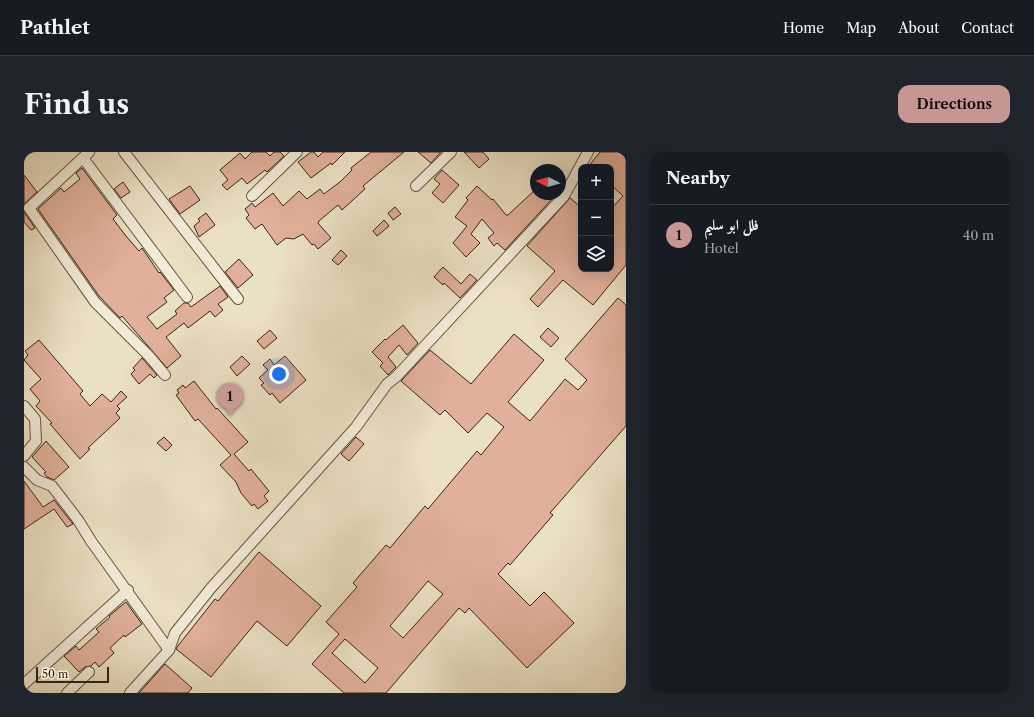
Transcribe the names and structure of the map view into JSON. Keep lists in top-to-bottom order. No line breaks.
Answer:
{"scale_bar":"50 m","north":"left","page":{"header":"Pathlet","nav":["Home","Map","About","Contact"],"buttons":"Directions","title":"Find us","heading":"Nearby","map_buttons":["+","−"],"list":[{"mark":"1","name":"فلل ابو سليم","note":"Hotel","value":"40 m"}],"pins":"1","scale":"50 m"}}
